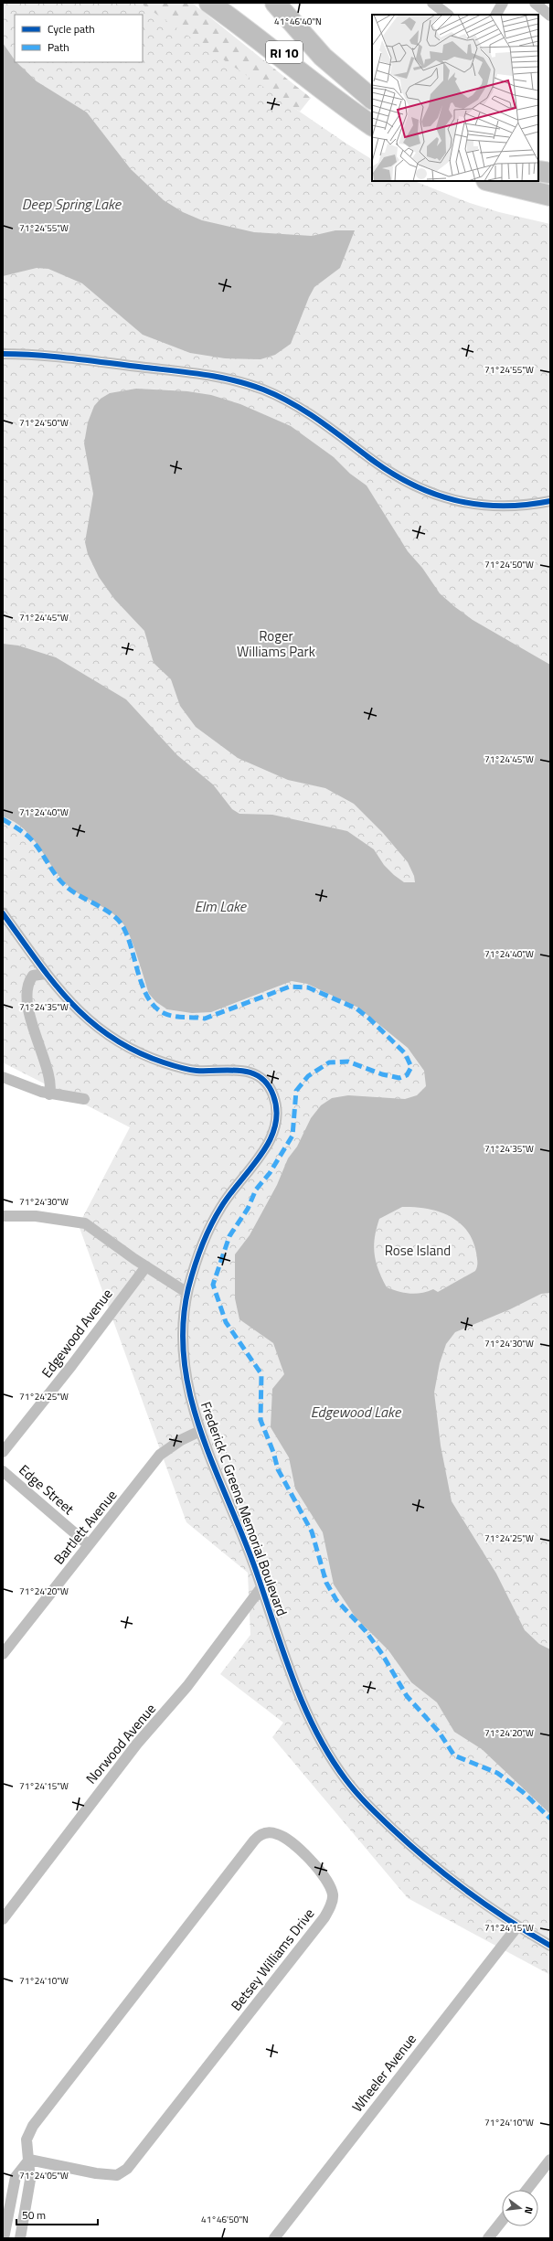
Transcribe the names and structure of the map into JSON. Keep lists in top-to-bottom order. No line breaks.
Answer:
{"streets":{"highway":["RI 10"],"street":["Edgewood Avenue","Edge Street","Frederick C Greene Memorial Boulevard","Bartlett Avenue","Norwood Avenue","Betsey Williams Drive","Wheeler Avenue"]},"crossings":[["Edge Street","Bartlett Avenue"],["Frederick C Greene Memorial Boulevard","Bartlett Avenue"],["Frederick C Greene Memorial Boulevard","Norwood Avenue"],["Frederick C Greene Memorial Boulevard","Wheeler Avenue"]],"water":["Deep Spring Lake","Elm Lake","Edgewood Lake"],"parks":["Roger Williams Park","Rose Island"],"legend":["Cycle path","Path"],"scale_bar":"50 m","north":"right","coordinates":["41°46'40\"N","71°24'55\"W","71°24'50\"W","71°24'45\"W","71°24'40\"W","71°24'35\"W","71°24'30\"W","71°24'25\"W","71°24'20\"W","71°24'15\"W","71°24'10\"W","71°24'05\"W","41°46'50\"N"]}
